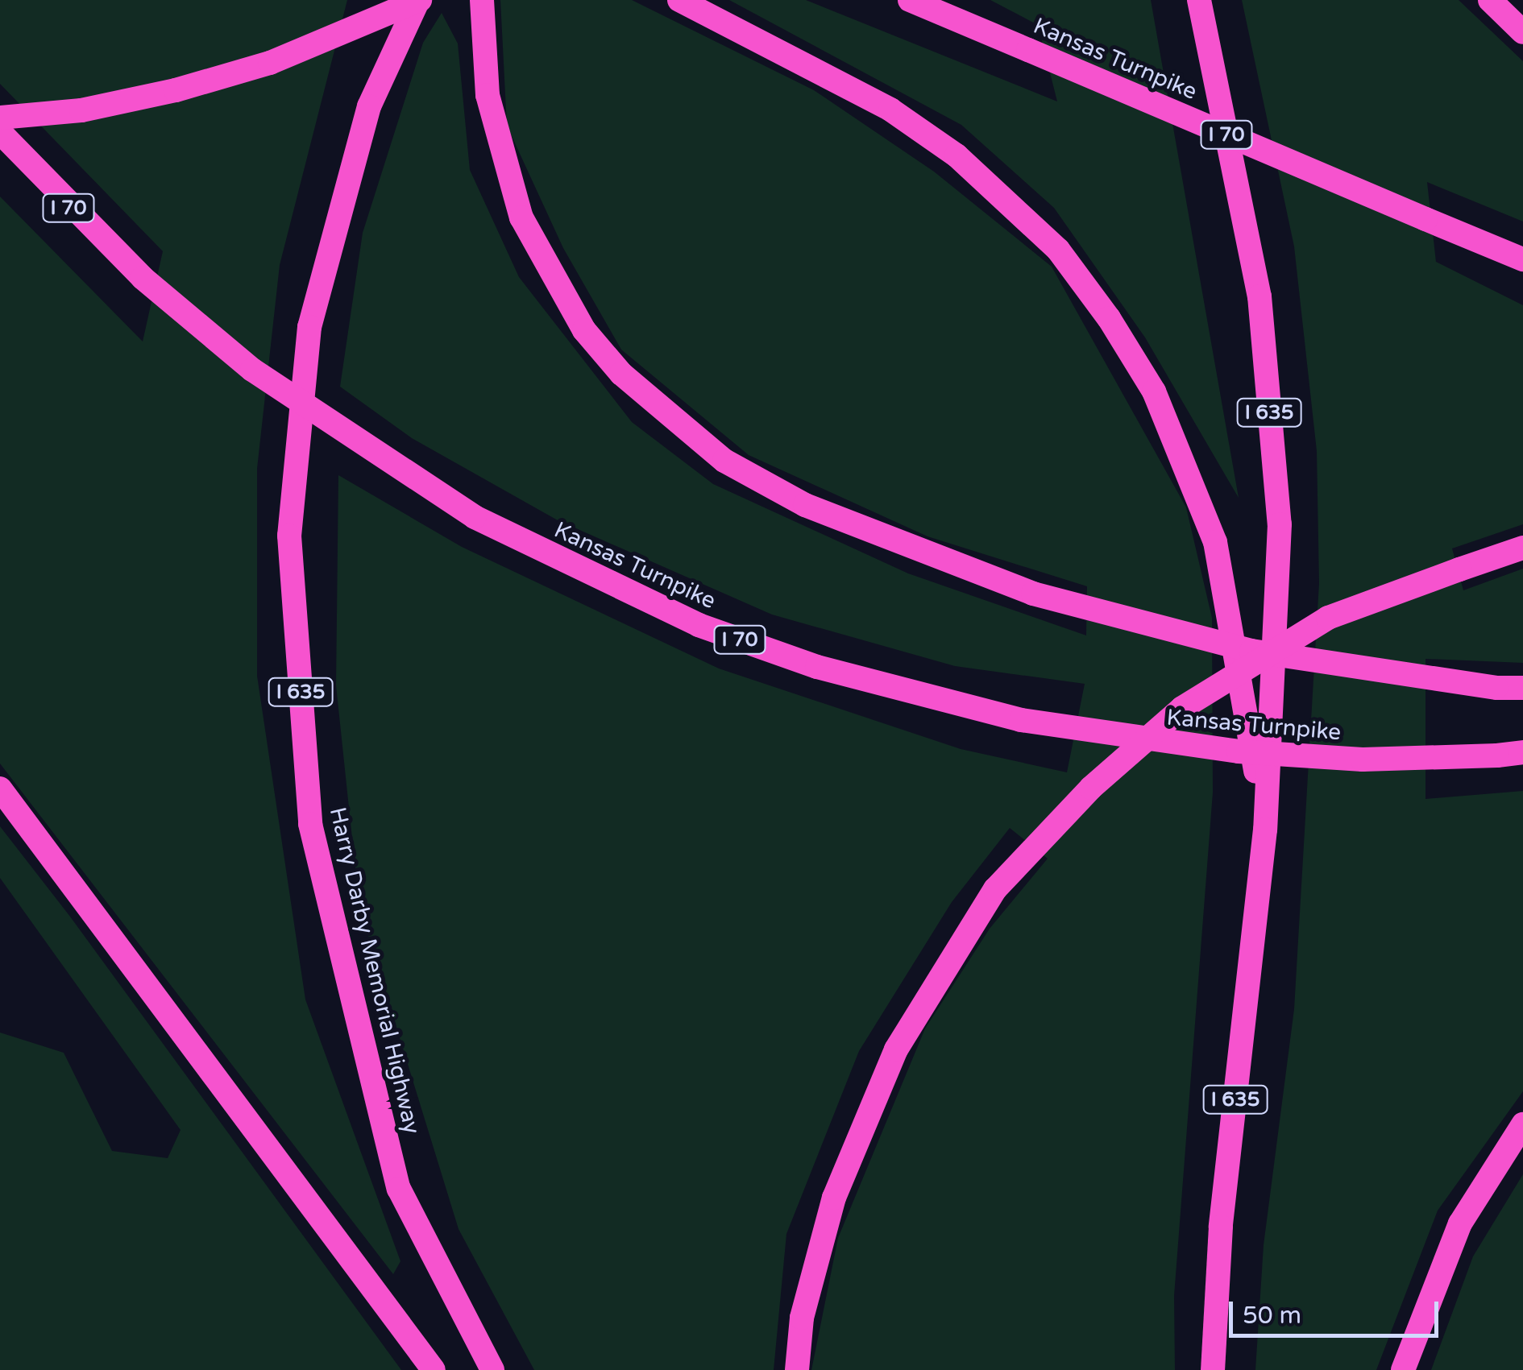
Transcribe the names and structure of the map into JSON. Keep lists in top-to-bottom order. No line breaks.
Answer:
{"streets":{"highway":["Kansas Turnpike","I 70","I 635","Harry Darby Memorial Highway"]},"scale_bar":"50 m"}
